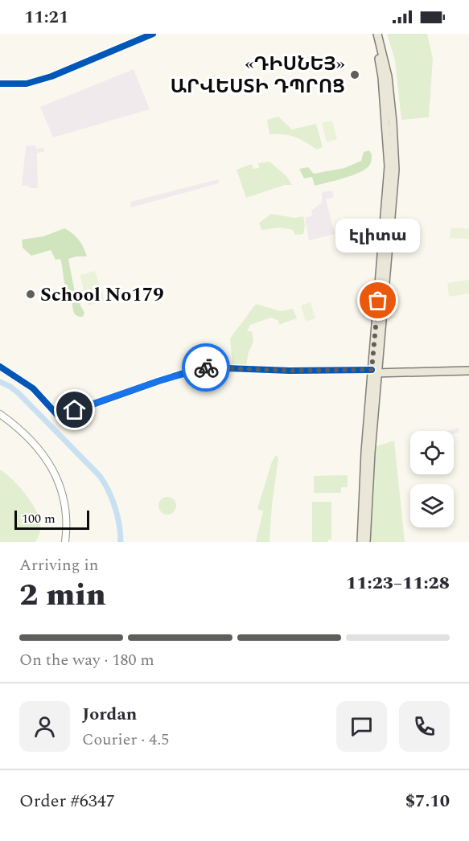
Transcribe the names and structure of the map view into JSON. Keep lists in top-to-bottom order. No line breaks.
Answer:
{"places":["«ԴԻՍՆԵՅ» ԱՐՎԵՍՏԻ ԴՊՐՈՑ","School No179","Էլիտա"],"scale_bar":"100 m","page":{"status":"11:21","bubble":"Էլիտա","scale":"100 m","heading":["2 min","Arriving in","11:23–11:28"],"panel":["Jordan","Courier · 4.5","Order #6347","$7.10"],"bar":"On the way · 180 m"}}
